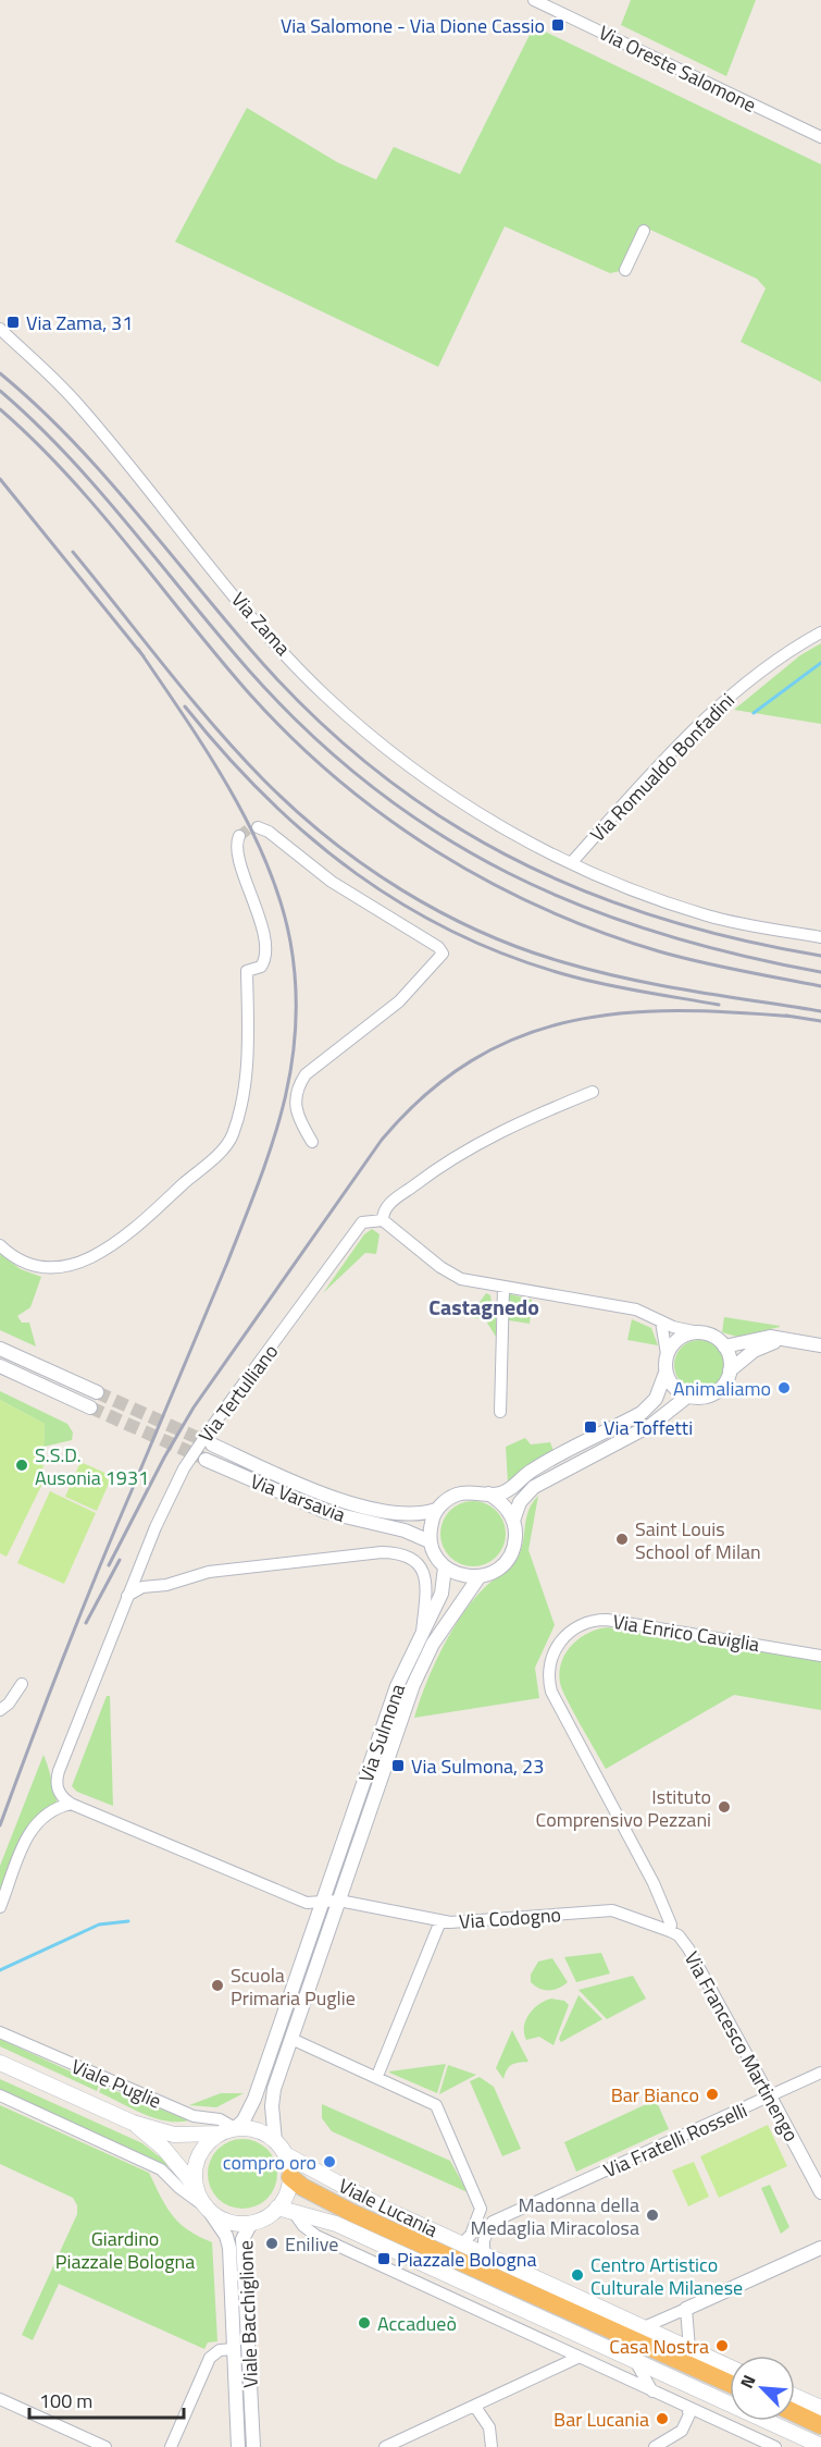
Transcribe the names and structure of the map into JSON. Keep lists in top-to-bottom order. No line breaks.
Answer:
{"streets":{"main road":["Viale Puglie","Viale Lucania"],"street":["Via Oreste Salomone","Via Zama","Via Romualdo Bonfadini","Via Tertulliano","Via Varsavia","Via Enrico Caviglia","Via Sulmona","Via Codogno","Via Francesco Martinengo","Via Fratelli Rosselli","Viale Bacchiglione"]},"crossings":[["Via Zama","Via Romualdo Bonfadini"],["Via Varsavia","Via Sulmona"],["Via Enrico Caviglia","Via Francesco Martinengo"],["Via Sulmona","Via Codogno"],["Via Sulmona","Viale Puglie"],["Via Sulmona","Viale Lucania"],["Via Sulmona","Viale Bacchiglione"],["Via Codogno","Via Francesco Martinengo"],["Via Francesco Martinengo","Via Fratelli Rosselli"],["Viale Puglie","Viale Lucania"],["Viale Puglie","Viale Bacchiglione"],["Viale Lucania","Viale Bacchiglione"]],"districts":["Castagnedo"],"parks":["Giardino Piazzale Bologna"],"places":{"transit":["Via Salomone - Via Dione Cassio","Via Zama, 31","Via Toffetti","Via Sulmona, 23","Piazzale Bologna"],"other":["Animaliamo","S.S.D. Ausonia 1931","Saint Louis School of Milan","Istituto Comprensivo Pezzani","Scuola Primaria Puglie","Bar Bianco","compro oro","Madonna della Medaglia Miracolosa","Enilive","Centro Artistico Culturale Milanese","Accadueò","Casa Nostra","Bar Lucania"]},"scale_bar":"100 m","north":"top left"}
